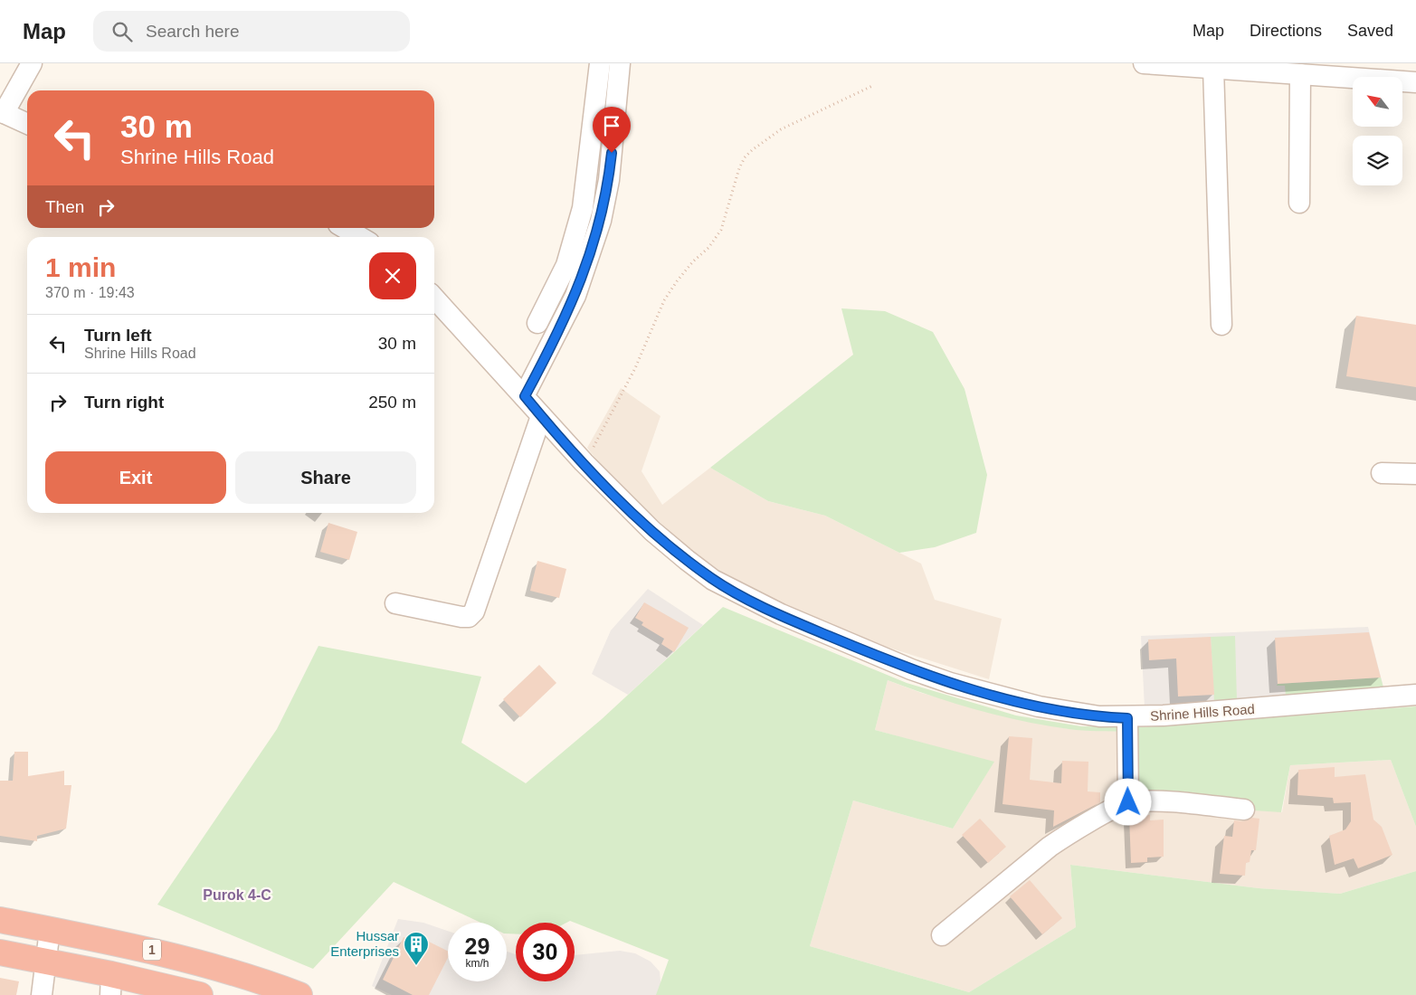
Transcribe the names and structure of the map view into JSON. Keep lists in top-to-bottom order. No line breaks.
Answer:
{"streets":{"highway":["1"],"street":["Shrine Hills Road"]},"districts":["Purok 4-C"],"places":{"building":["Hussar Enterprises"]},"north":"top left","page":{"header":"Map","search":"Search here","nav":["Map","Directions","Saved"],"turn":["30 m","Shrine Hills Road"],"then":"Then","heading":["1 min","370 m · 19:43"],"list":[{"name":"Turn left","note":"Shrine Hills Road","value":"30 m"},{"name":"Turn right","value":"250 m"}],"buttons":["Exit","Share"],"speed":"29 km/h","limit":"30"}}
